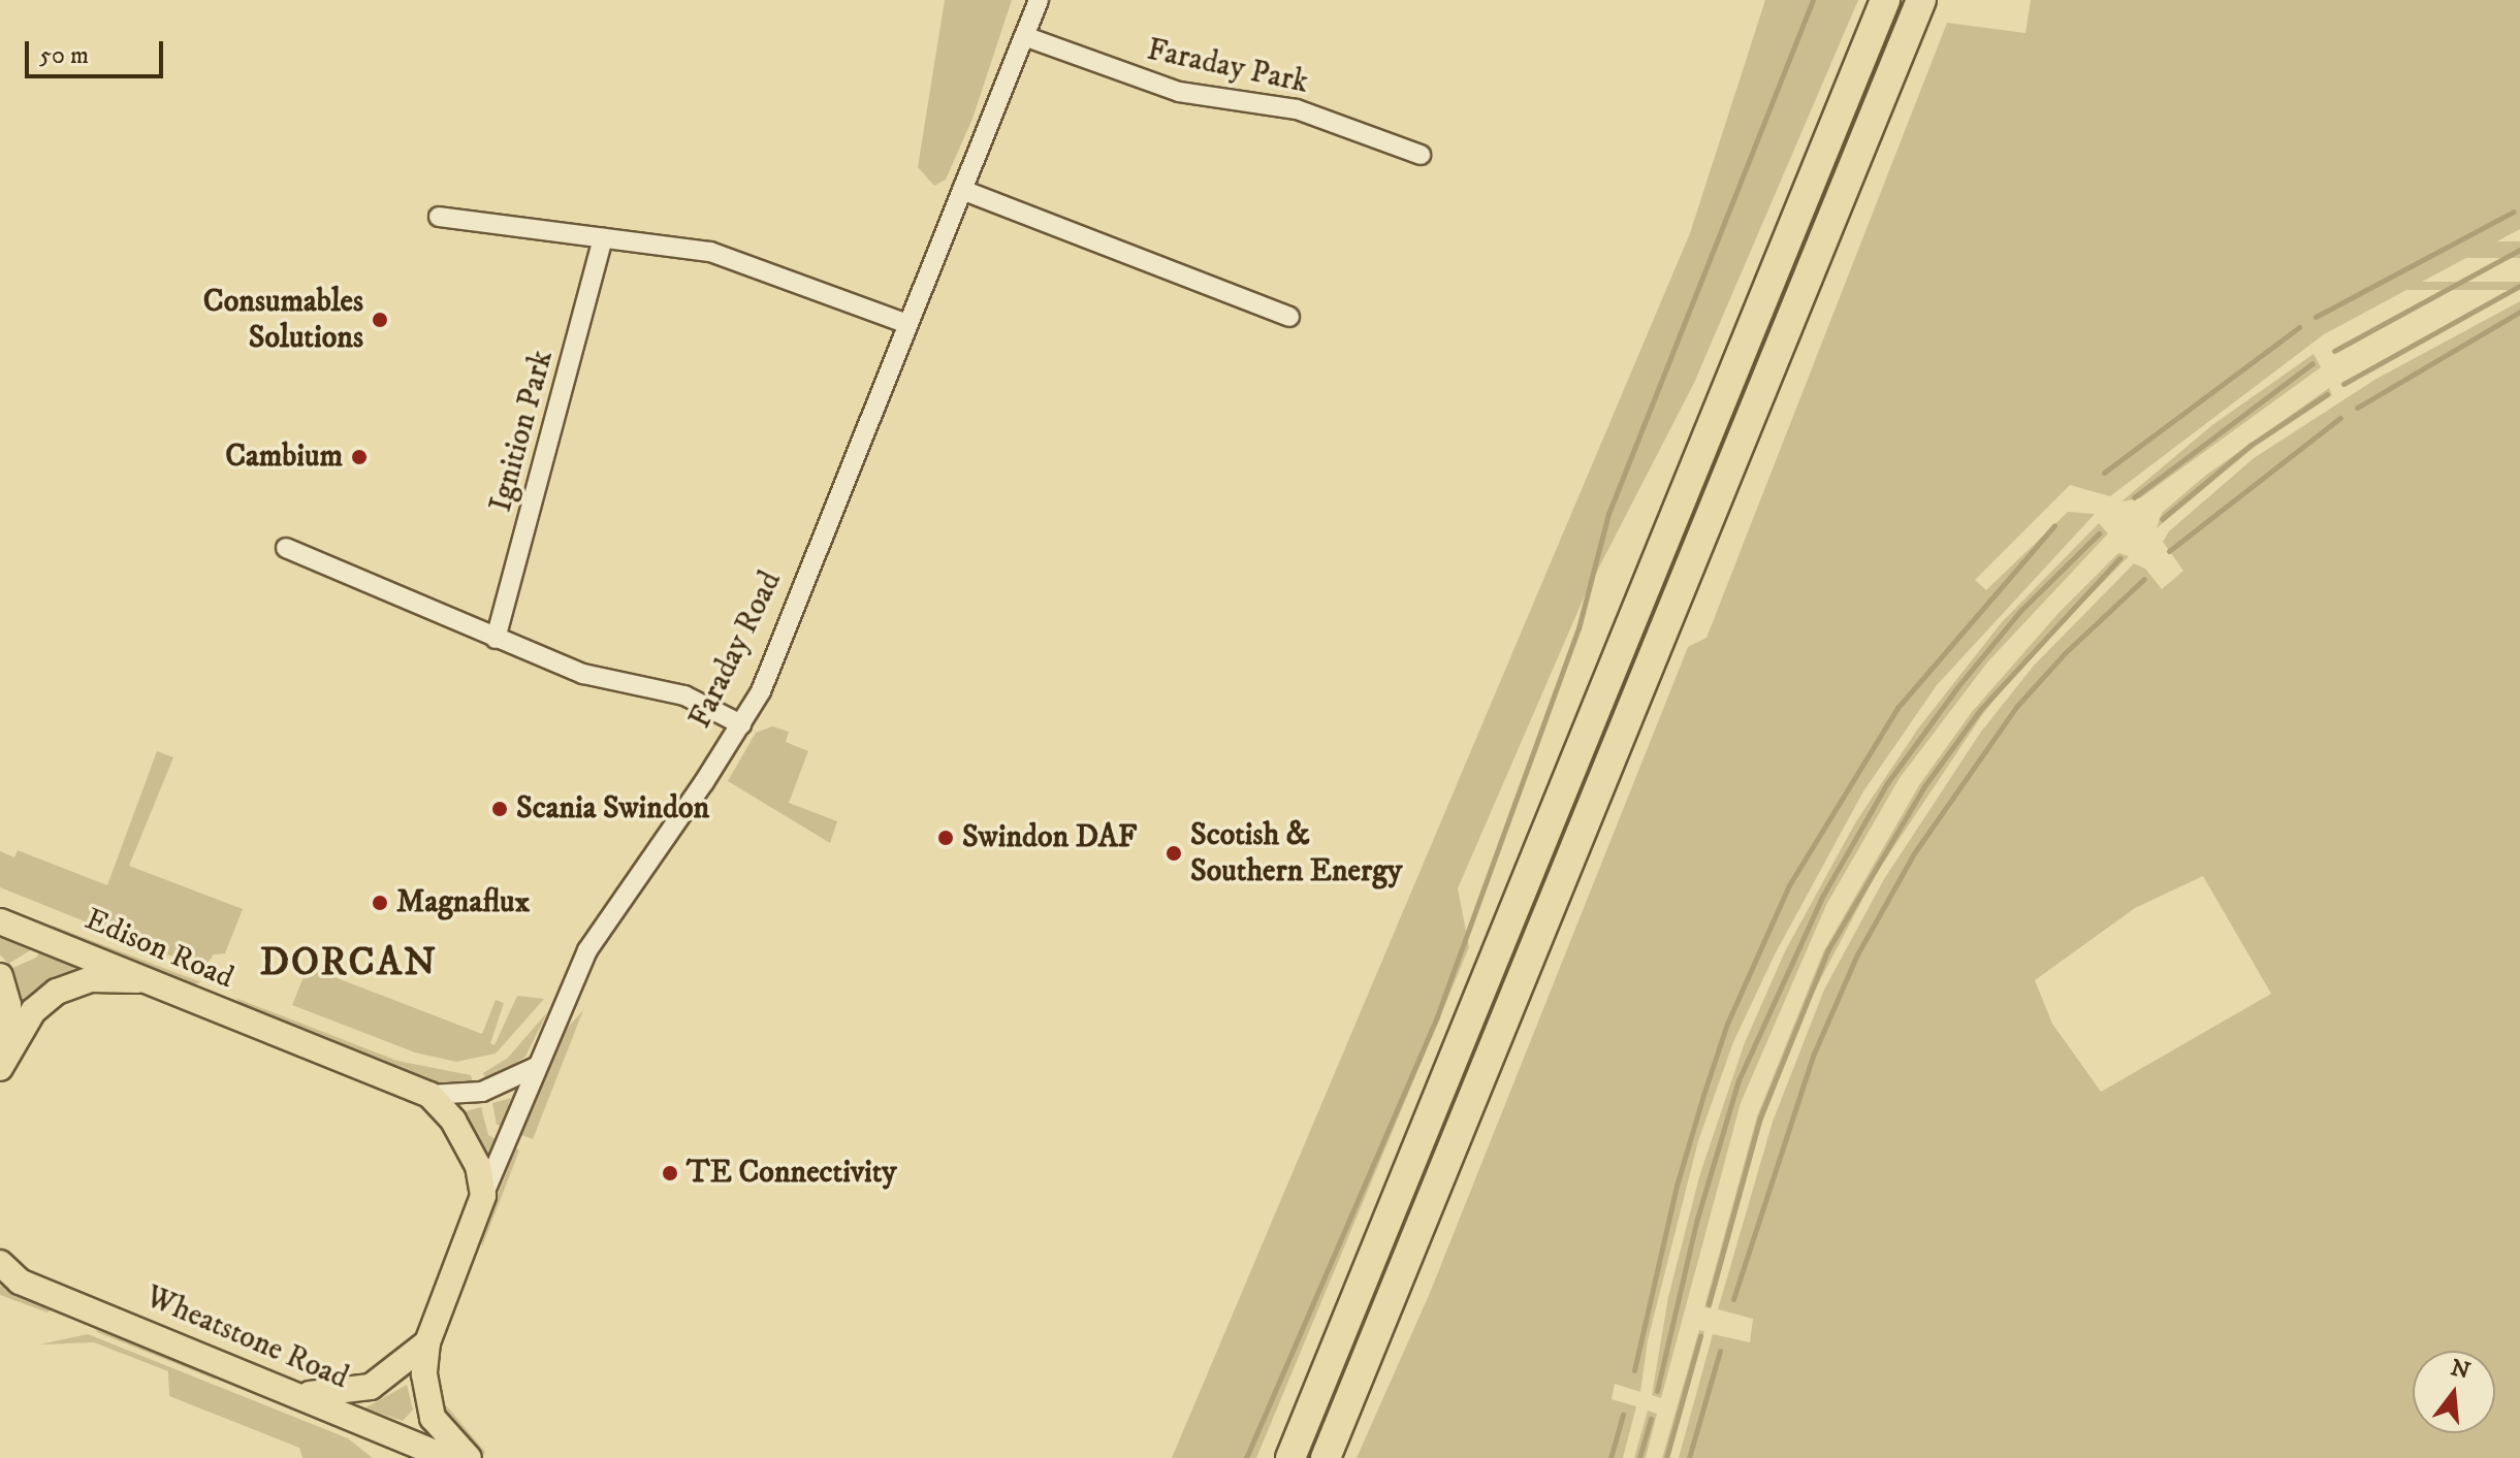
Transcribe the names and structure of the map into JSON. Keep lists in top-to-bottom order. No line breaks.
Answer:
{"streets":{"main road":["Faraday Road","Edison Road","Wheatstone Road"],"street":["Faraday Park","Ignition Park"]},"crossings":[["Faraday Park","Faraday Road"],["Faraday Road","Edison Road"]],"districts":["DORCAN"],"places":["Consumables Solutions","Cambium","Scania Swindon","Swindon DAF","Scotish & Southern Energy","Magnaflux","TE Connectivity"],"scale_bar":"50 m","north":"top"}
